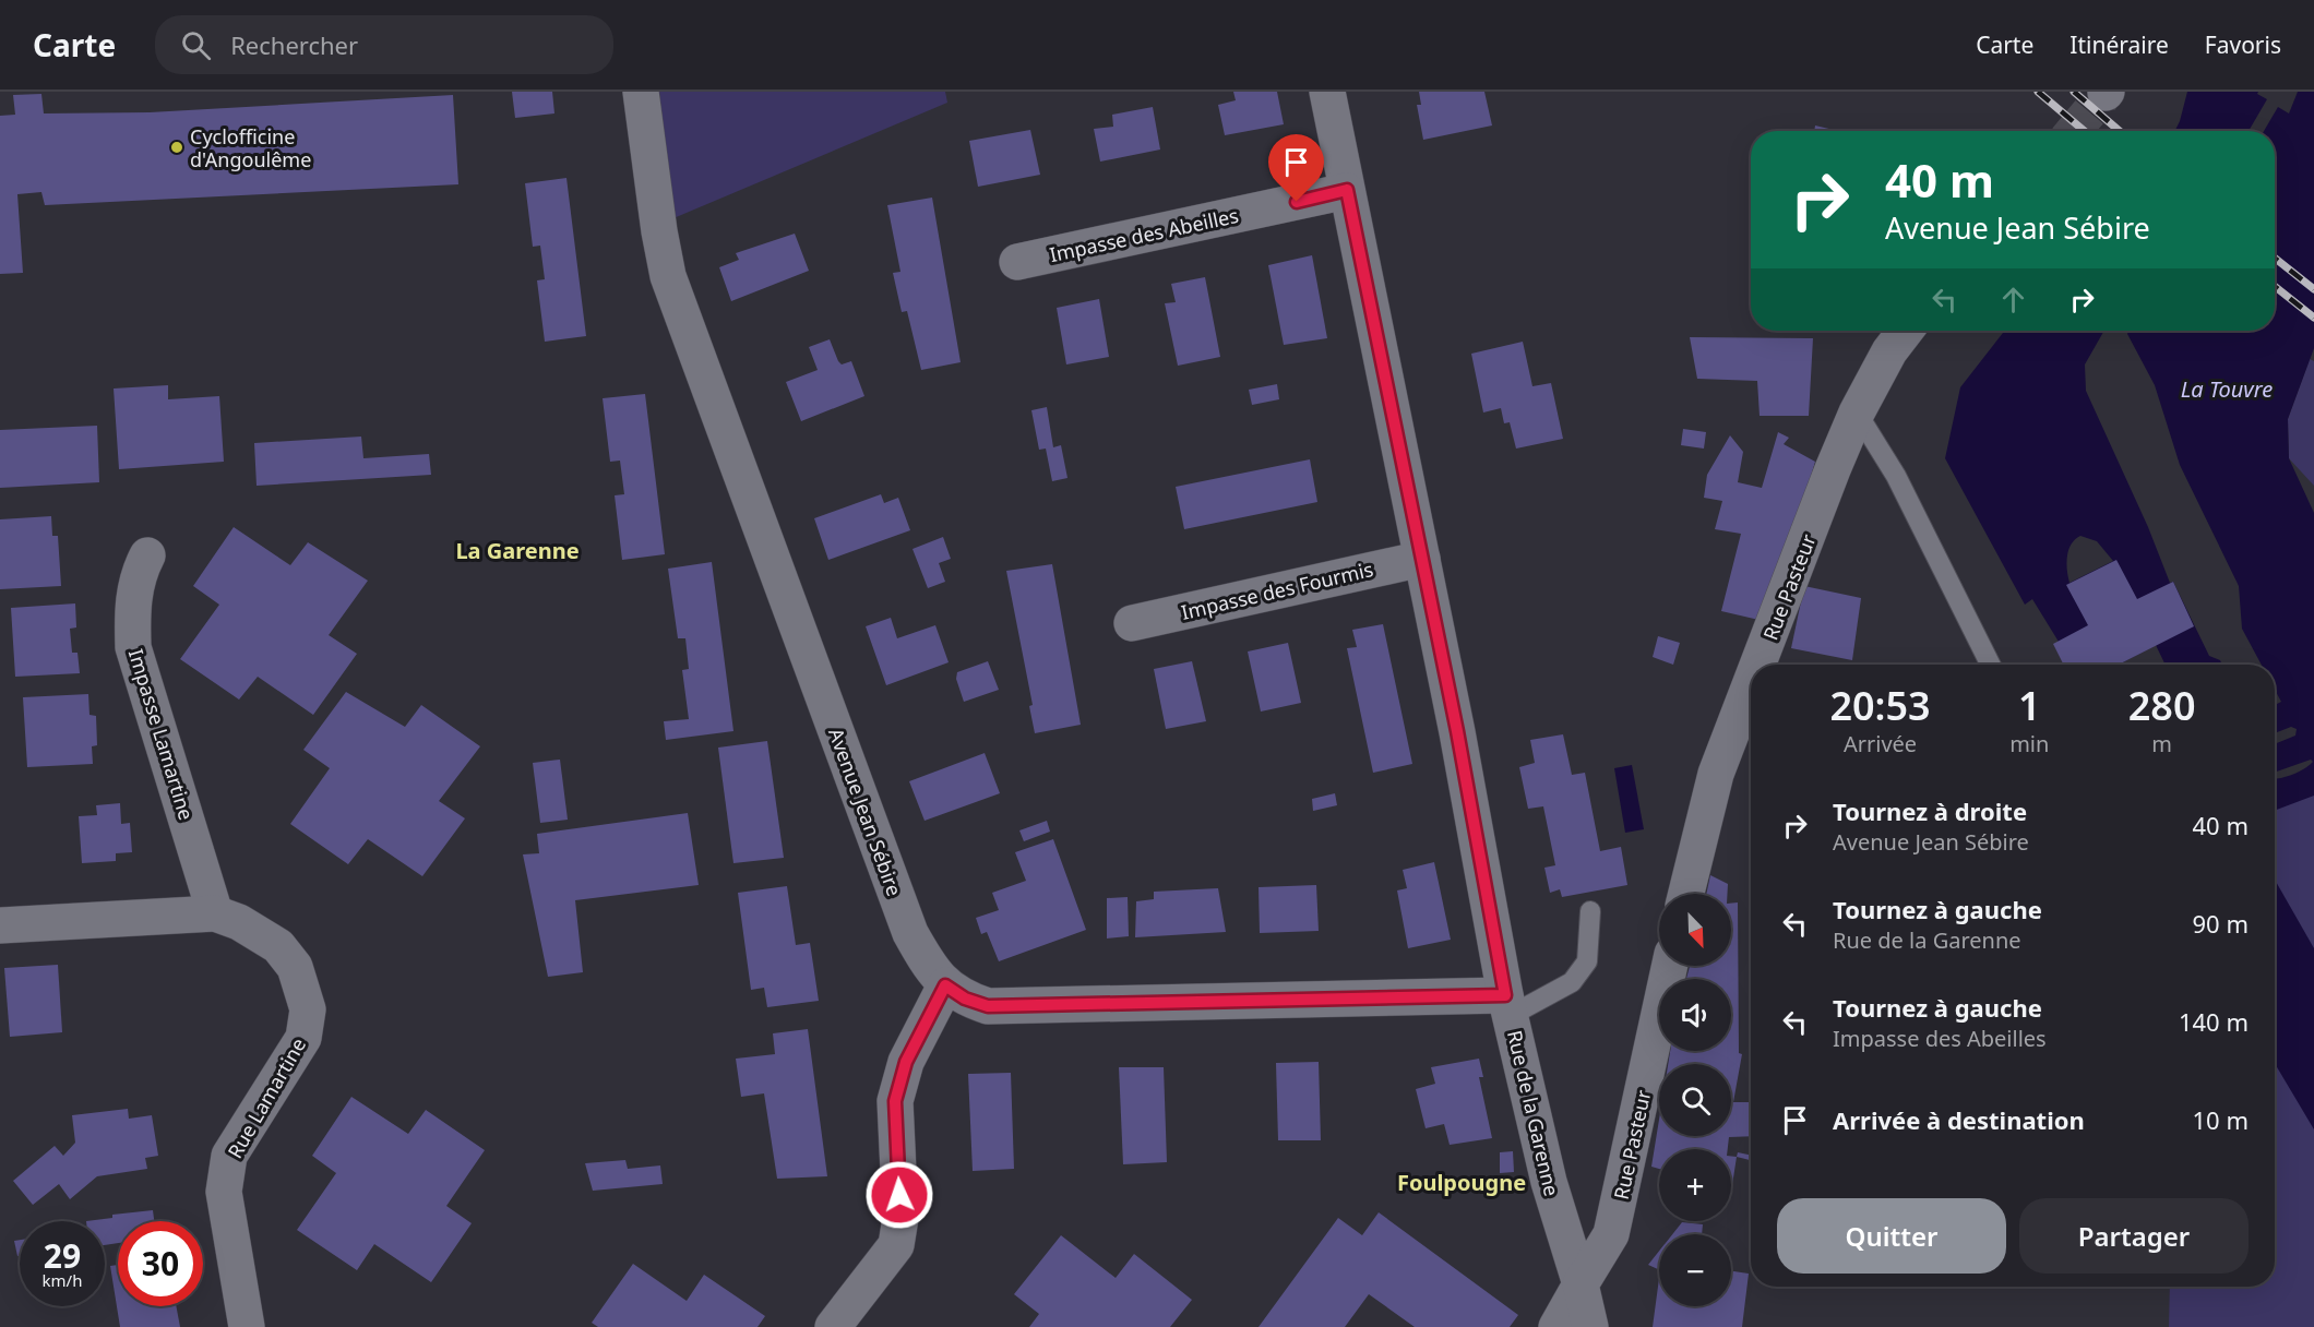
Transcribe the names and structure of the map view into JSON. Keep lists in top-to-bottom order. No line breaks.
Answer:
{"streets":{"street":["Impasse des Abeilles","Rue Pasteur","Impasse des Fourmis","Impasse Lamartine","Avenue Jean Sébire","Rue Lamartine","Rue de la Garenne"]},"crossings":[["Impasse des Abeilles","Rue de la Garenne"],["Rue Pasteur","Rue de la Garenne"],["Impasse des Fourmis","Rue de la Garenne"],["Impasse Lamartine","Rue Lamartine"],["Avenue Jean Sébire","Rue de la Garenne"]],"districts":["La Garenne","Foulpougne"],"water":["La Touvre"],"places":["Cyclofficine d'Angoulême"],"north":"bottom right","page":{"header":"Carte","search":"Rechercher","nav":["Carte","Itinéraire","Favoris"],"turn":["40 m","Avenue Jean Sébire"],"eta":["20:53","Arrivée","1","min","280","m"],"list":[{"name":"Tournez à droite","note":"Avenue Jean Sébire","value":"40 m"},{"name":"Tournez à gauche","note":"Rue de la Garenne","value":"90 m"},{"name":"Tournez à gauche","note":"Impasse des Abeilles","value":"140 m"},{"name":"Arrivée à destination","value":"10 m"}],"map_buttons":["+","−"],"buttons":["Quitter","Partager"],"speed":"29 km/h","limit":"30"}}
